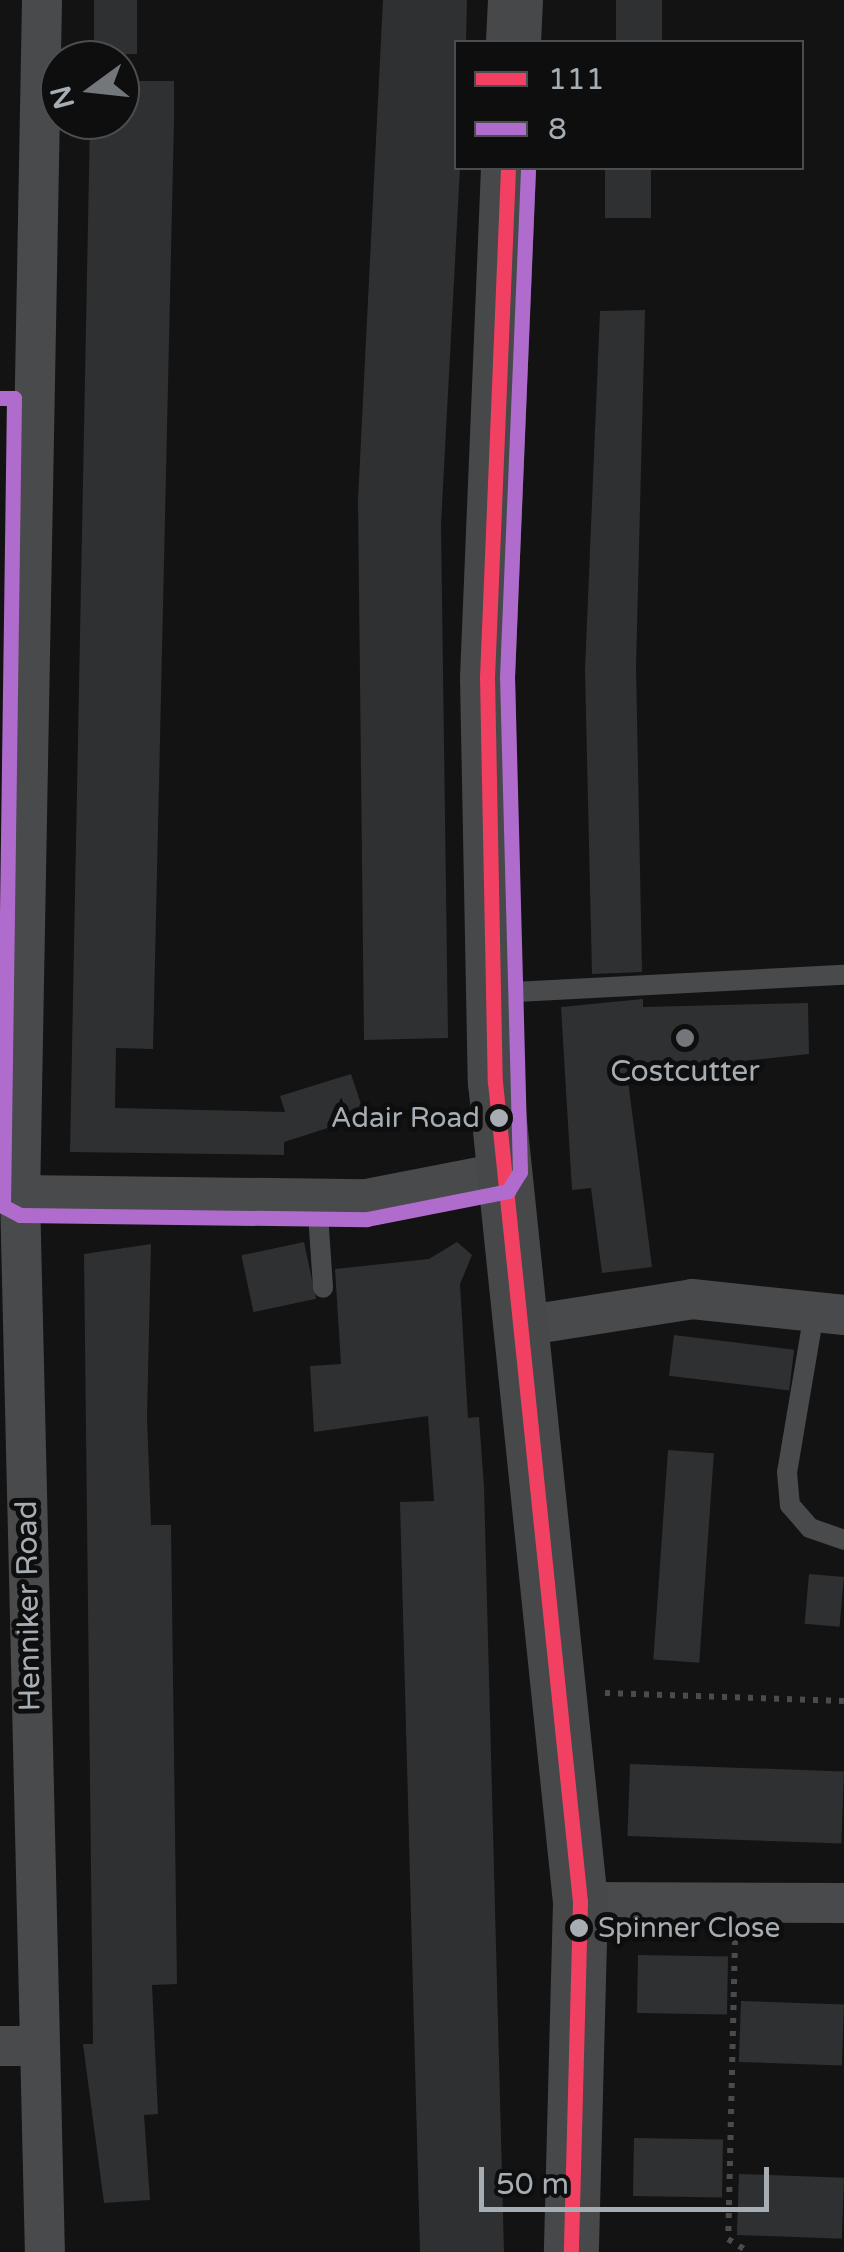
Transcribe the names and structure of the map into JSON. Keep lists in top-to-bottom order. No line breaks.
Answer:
{"streets":{"street":["Henniker Road"]},"places":["Costcutter","Adair Road","Spinner Close"],"lines":["transit line 111","transit line 8"],"legend":["111","8"],"scale_bar":"50 m","north":"left"}
